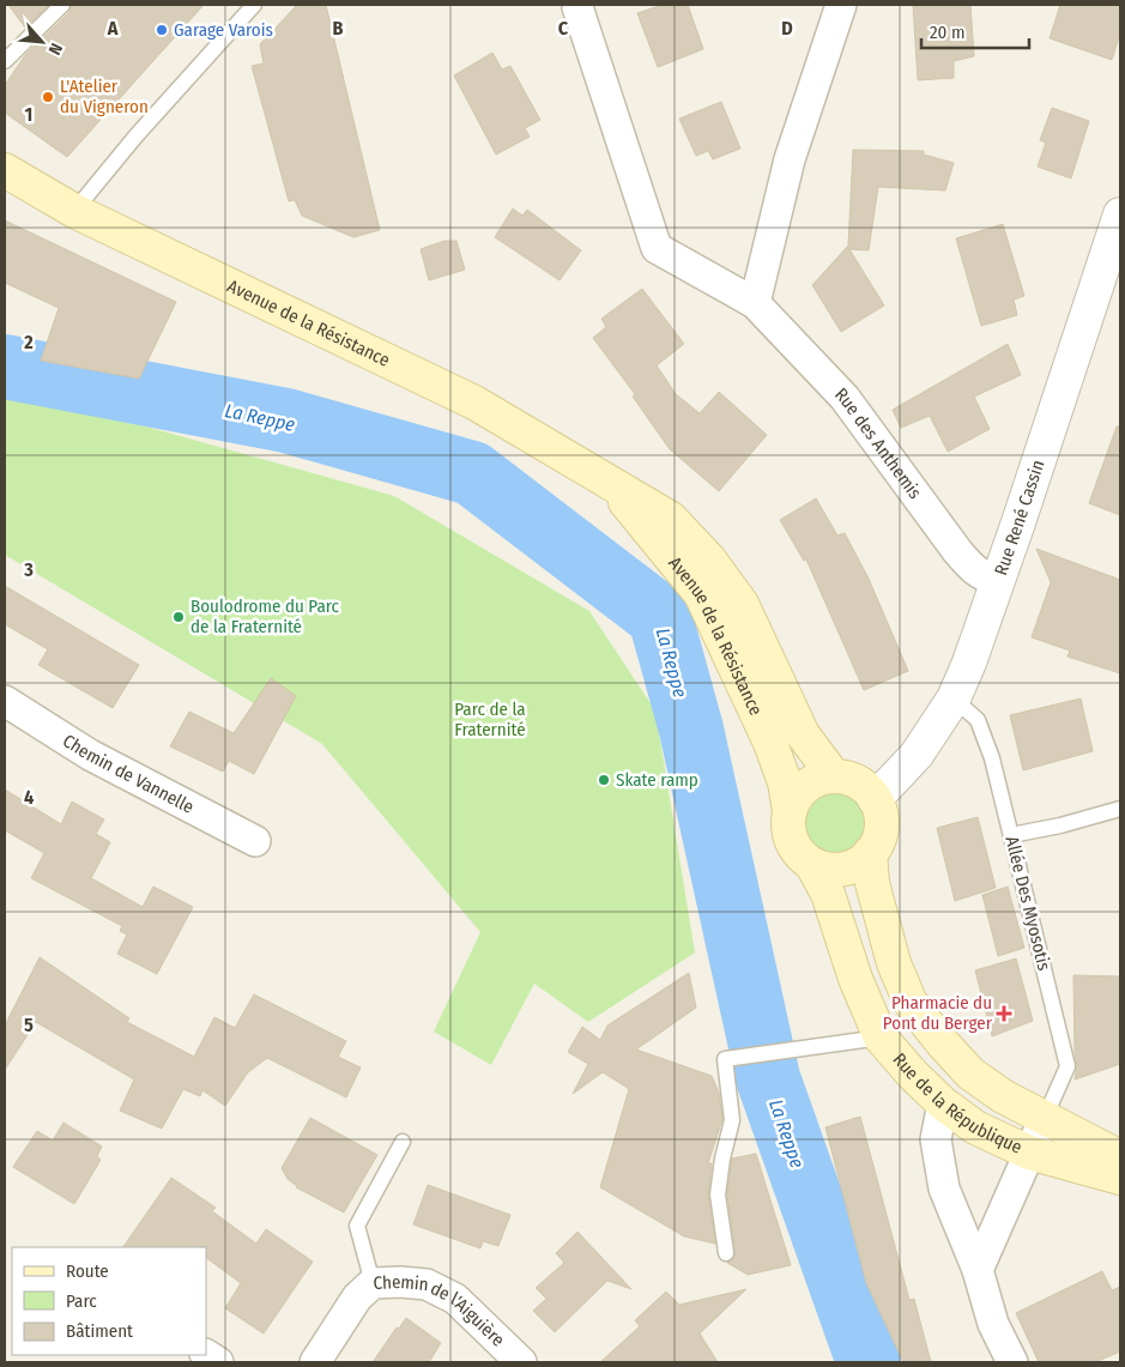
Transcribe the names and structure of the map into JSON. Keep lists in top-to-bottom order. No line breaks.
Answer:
{"streets":{"main road":["Avenue de la Résistance","Rue de la République"],"street":["Rue des Anthemis","Rue René Cassin","Chemin de Vannelle","Chemin de l'Aiguière"],"lane":["Allée Des Myosotis"]},"crossings":[["Avenue de la Résistance","Rue René Cassin"],["Avenue de la Résistance","Rue de la République"],["Rue des Anthemis","Rue René Cassin"],["Rue René Cassin","Allée Des Myosotis"],["Rue René Cassin","Rue de la République"],["Allée Des Myosotis","Rue de la République"]],"water":["La Reppe"],"parks":["Parc de la Fraternité"],"places":{"other":["Garage Varois","L'Atelier du Vigneron","Boulodrome du Parc de la Fraternité","Skate ramp"],"health":["Pharmacie du Pont du Berger"]},"legend":["Route","Parc","Bâtiment"],"scale_bar":"20 m","north":"bottom right","grid":{"columns":["A","B","C","D"],"rows":["1","2","3","4","5"]}}
